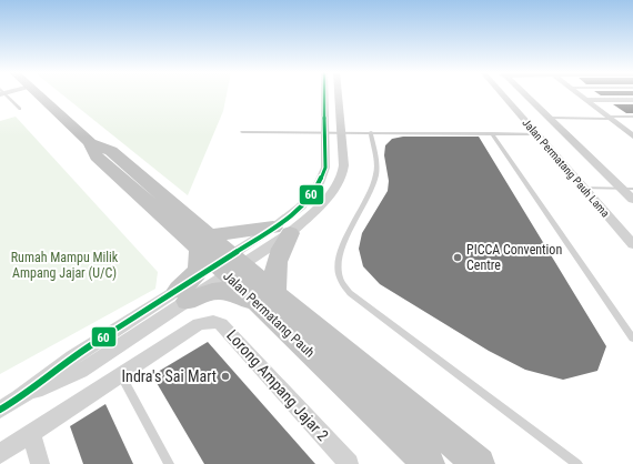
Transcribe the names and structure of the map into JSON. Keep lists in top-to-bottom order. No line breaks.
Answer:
{"streets":{"main road":["Jalan Permatang Pauh"],"street":["Jalan Permatang Pauh Lama","Lorong Ampang Jajar 2"]},"parks":["Rumah Mampu Milik Ampang Jajar (U/C)"],"places":["PICCA Convention Centre","Indra's Sai Mart"],"lines":["transit line 60"]}
